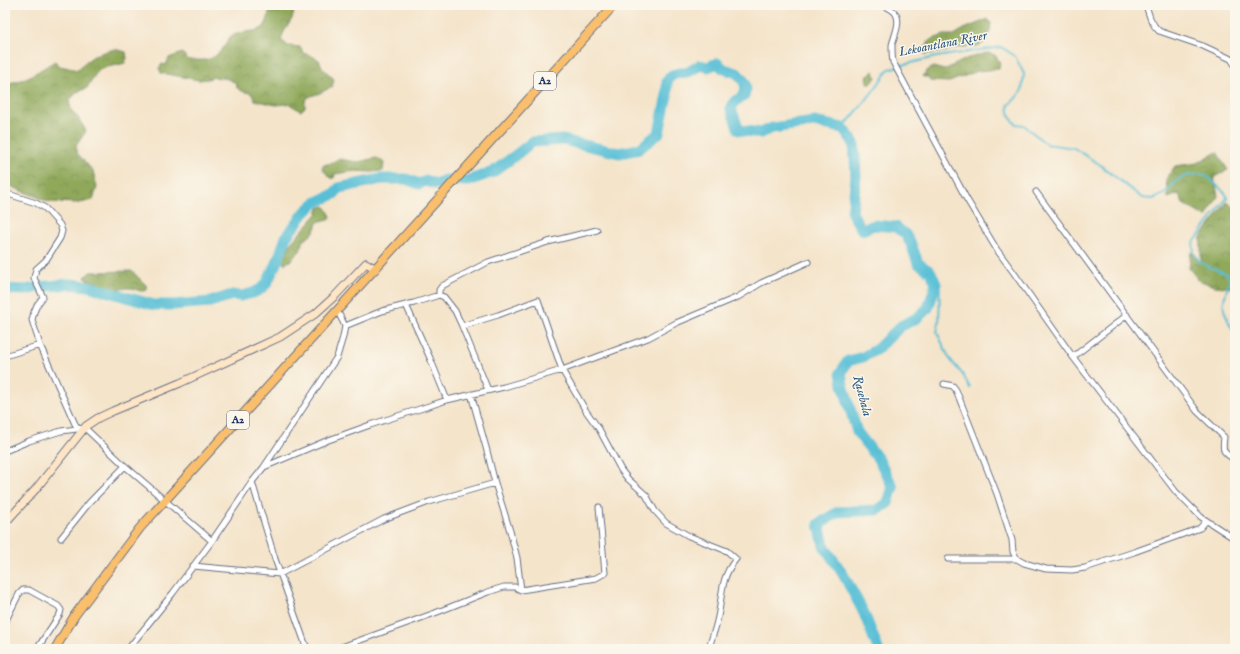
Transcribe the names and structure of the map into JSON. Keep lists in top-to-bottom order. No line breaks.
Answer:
{"streets":{"main road":["A2"]},"water":["Lekoantlana River","Rasebala"]}
